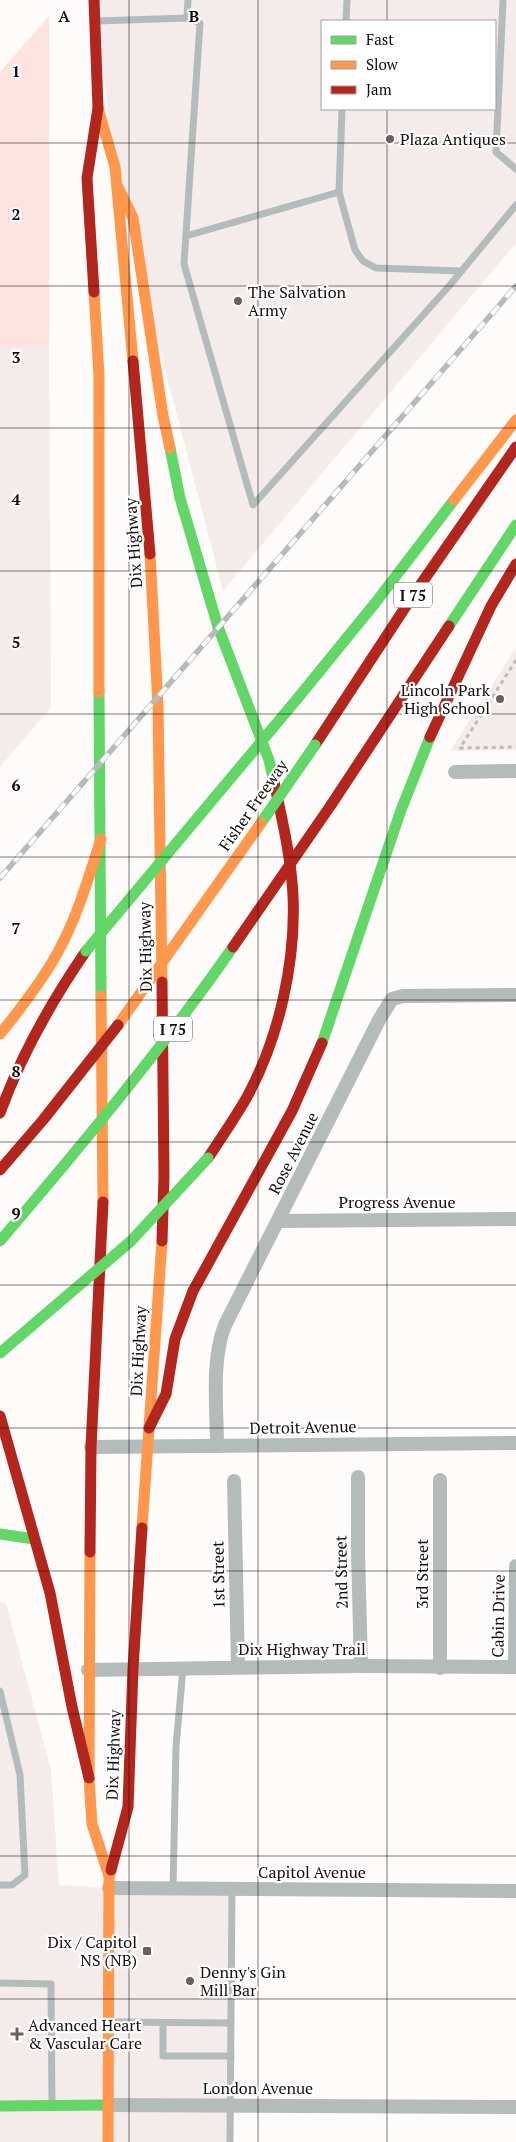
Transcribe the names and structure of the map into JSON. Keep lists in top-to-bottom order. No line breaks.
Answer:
{"streets":{"main road":["Dix Highway","I 75","Fisher Freeway","London Avenue"],"street":["Rose Avenue","Progress Avenue","Detroit Avenue","2nd Street","3rd Street","1st Street","Cabin Drive","Dix Highway Trail","Capitol Avenue"]},"crossings":[["Dix Highway","Detroit Avenue"],["Dix Highway","Dix Highway Trail"],["Dix Highway","Capitol Avenue"],["Dix Highway","London Avenue"],["Rose Avenue","Progress Avenue"],["Rose Avenue","Detroit Avenue"],["2nd Street","Dix Highway Trail"],["3rd Street","Dix Highway Trail"],["1st Street","Dix Highway Trail"],["Cabin Drive","Dix Highway Trail"]],"places":{"other":["Plaza Antiques","The Salvation Army","Lincoln Park High School","Denny's Gin Mill Bar"],"transit":["Dix / Capitol NS (NB)"],"health":["Advanced Heart & Vascular Care"]},"legend":["Fast","Slow","Jam"],"grid":{"columns":["A","B"],"rows":["1","2","3","4","5","6","7","8","9"]}}
